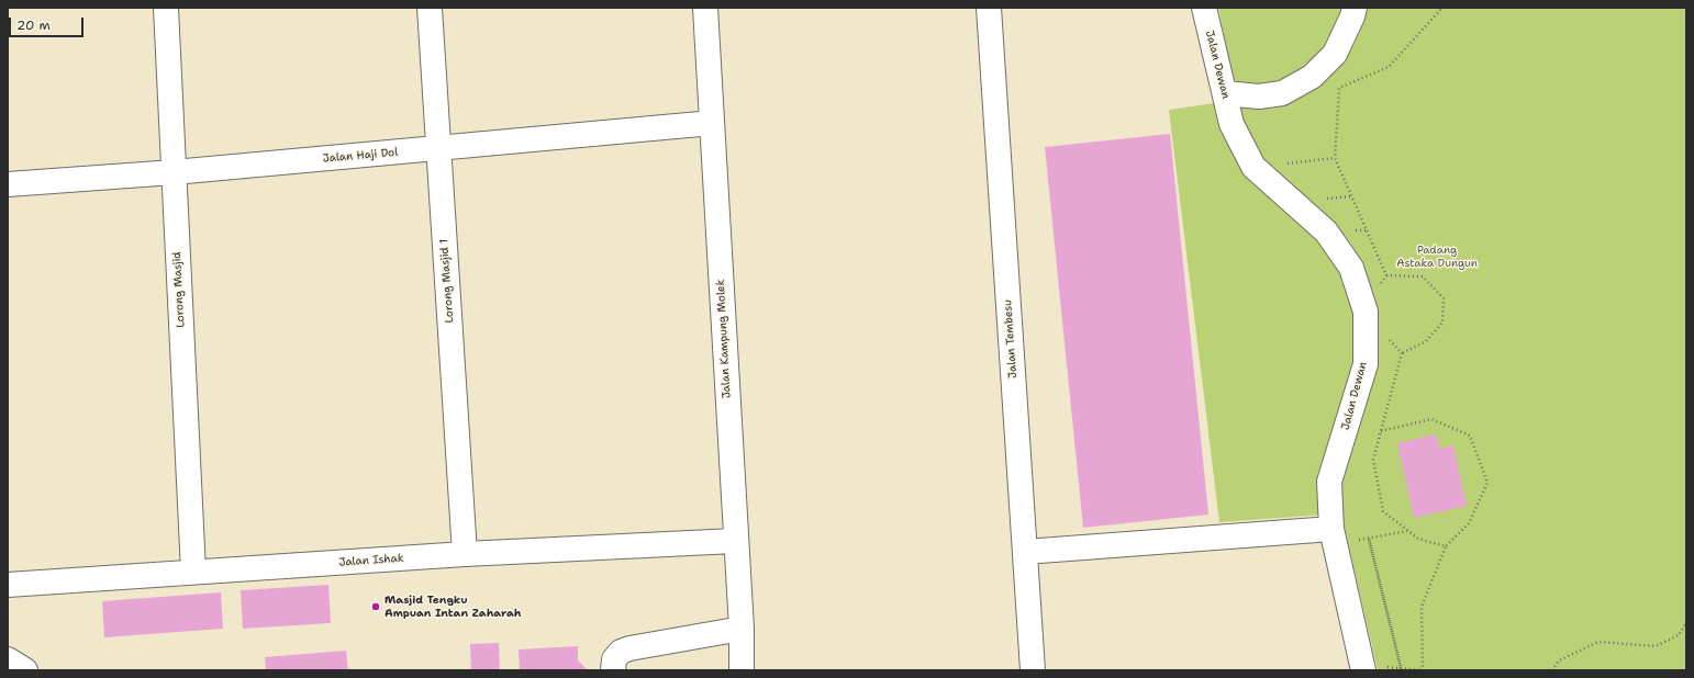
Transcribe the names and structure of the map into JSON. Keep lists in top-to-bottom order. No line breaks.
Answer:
{"streets":{"street":["Jalan Dewan","Jalan Haji Dol","Lorong Masjid 1","Lorong Masjid","Jalan Kampung Molek","Jalan Tembesu","Jalan Ishak"]},"crossings":[["Jalan Haji Dol","Lorong Masjid 1"],["Jalan Haji Dol","Lorong Masjid"],["Jalan Haji Dol","Jalan Kampung Molek"],["Lorong Masjid 1","Jalan Ishak"],["Lorong Masjid","Jalan Ishak"],["Jalan Kampung Molek","Jalan Ishak"]],"parks":["Padang Astaka Dungun"],"places":["Masjid Tengku Ampuan Intan Zaharah"],"scale_bar":"20 m"}
